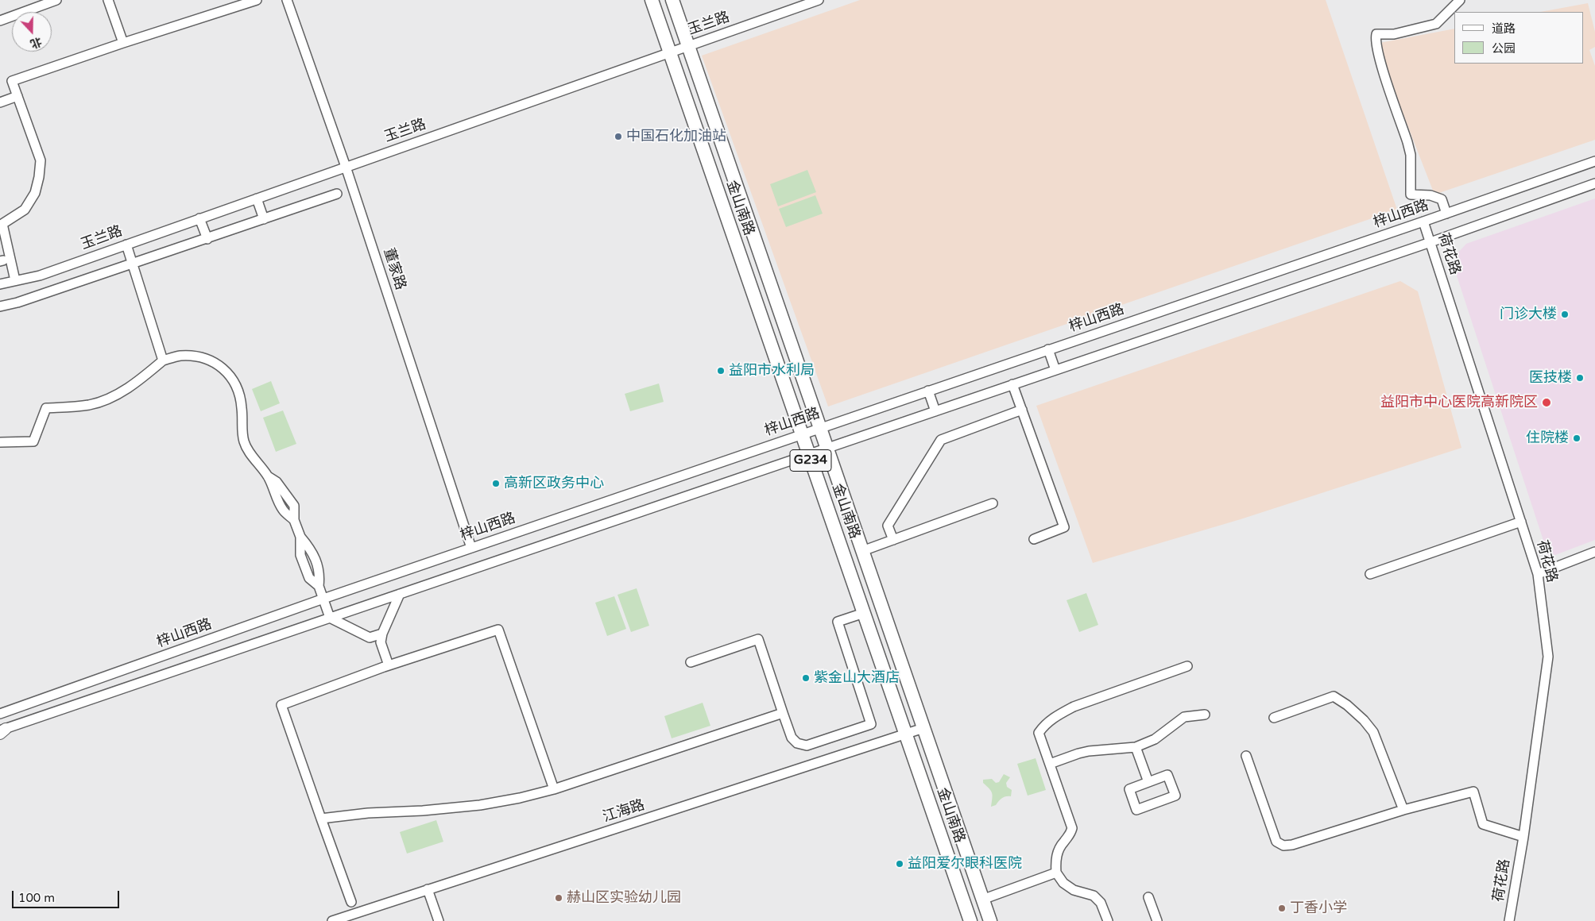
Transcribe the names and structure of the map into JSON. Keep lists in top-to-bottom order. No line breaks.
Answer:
{"streets":{"highway":["金山南路","G234"],"street":["玉兰路","梓山西路","荷花路","董家路","江海路"]},"crossings":[["玉兰路","金山南路"],["玉兰路","董家路"],["金山南路","梓山西路"],["金山南路","江海路"],["梓山西路","荷花路"],["梓山西路","董家路"]],"places":["中国石化加油站","门诊大楼","益阳市水利局","医技楼","益阳市中心医院高新院区","住院楼","高新区政务中心","紫金山大酒店","益阳爱尔眼科医院","赫山区实验幼儿园","丁香小学"],"legend":["道路","公园"],"scale_bar":"100 m","north":"bottom"}
